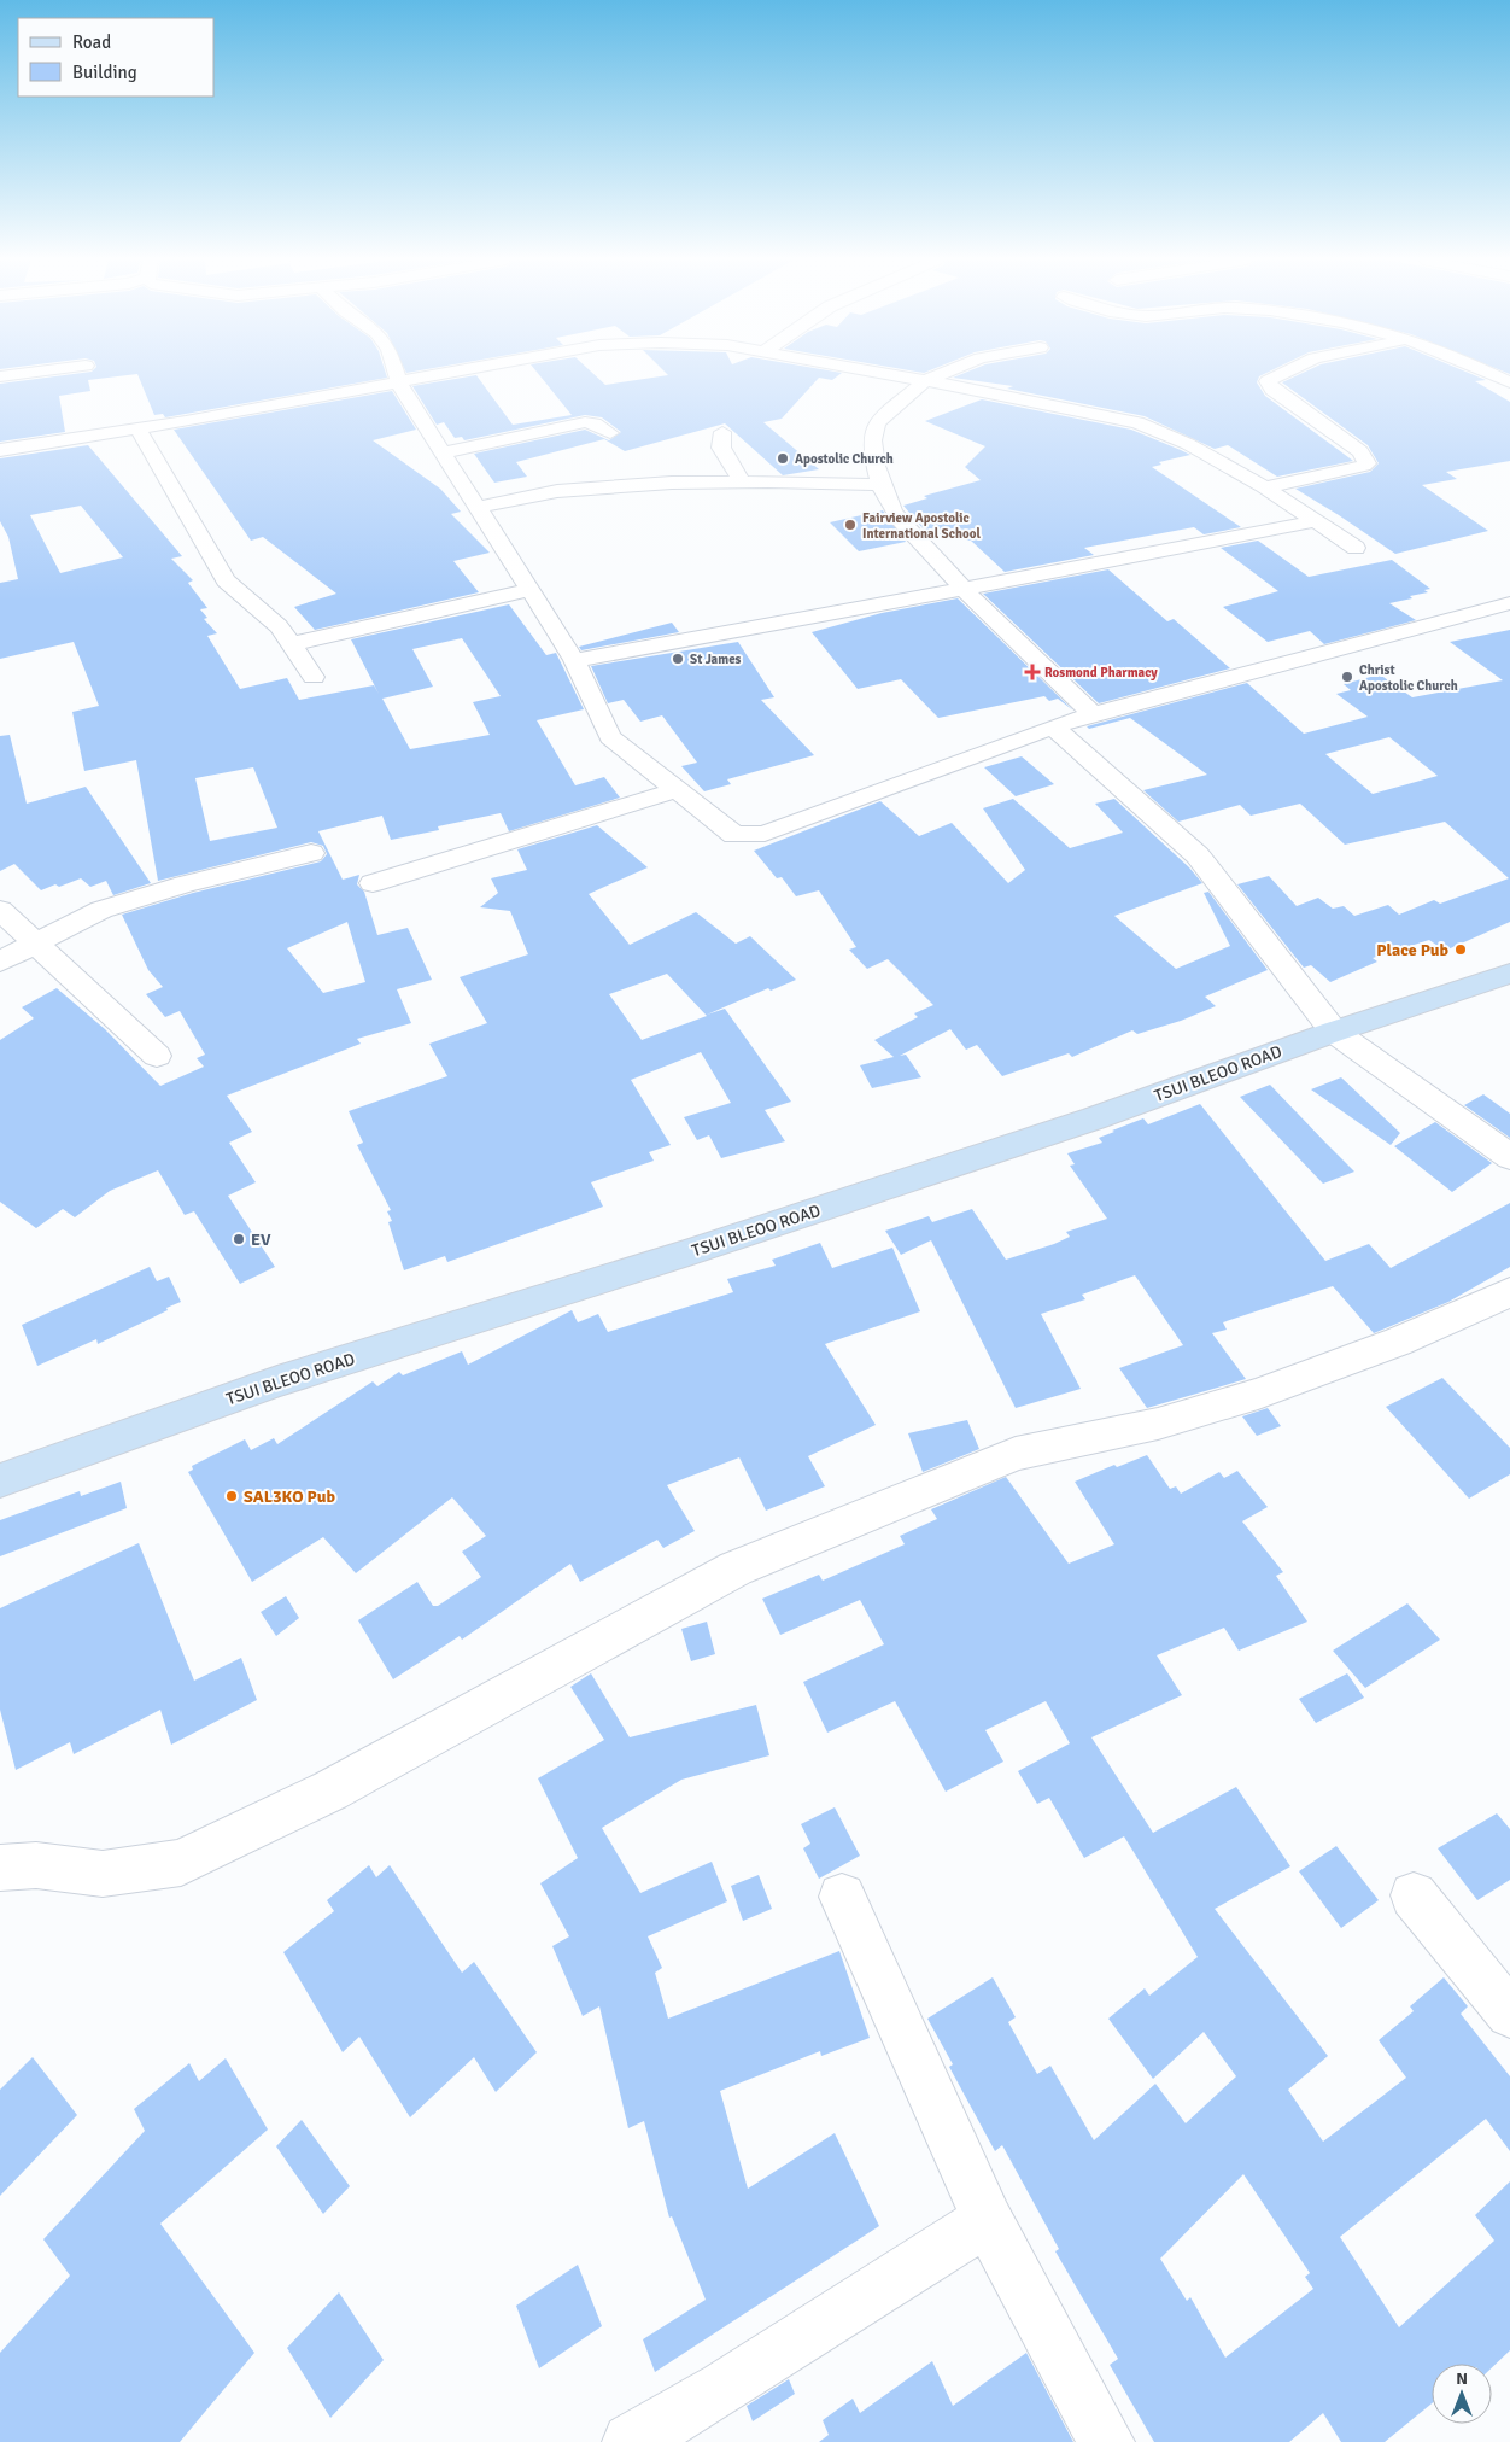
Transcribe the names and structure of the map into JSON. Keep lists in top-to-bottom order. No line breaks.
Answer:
{"streets":{"street":["TSUI BLEOO ROAD"]},"places":{"other":["Apostolic Church","Fairview Apostolic International School","St James","Christ Apostolic Church","Place Pub","EV","SAL3KO Pub"],"health":["Rosmond Pharmacy"]},"legend":["Road","Building"],"north":"top"}
